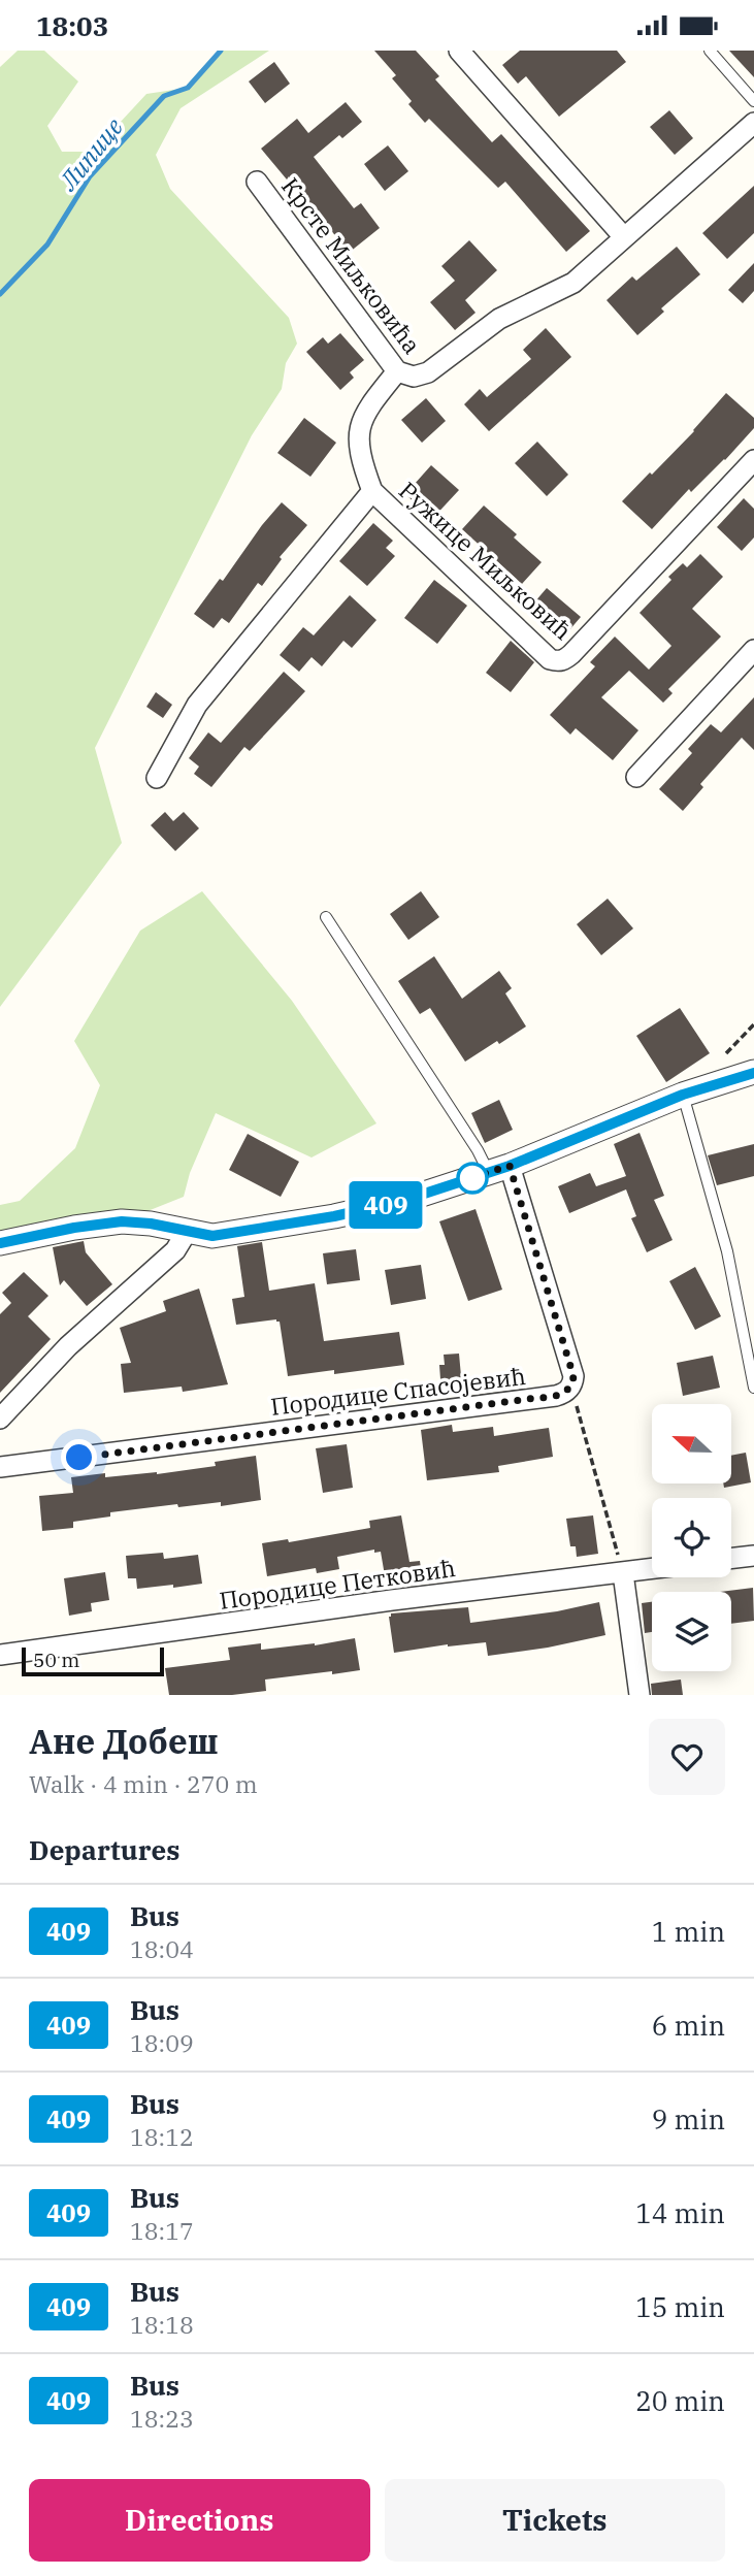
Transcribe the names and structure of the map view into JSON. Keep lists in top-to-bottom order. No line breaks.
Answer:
{"streets":{"street":["Крсте Миљковића","Ружице Миљковић","Породице Спасојевић","Породице Петковић"]},"water":["Липице"],"lines":["bus line 409"],"scale_bar":"50 m","north":"left","page":{"status":"18:03","on_map":"409","scale":"50 m","heading":[["Ане Добеш","Walk · 4 min · 270 m"],"Departures"],"list":[{"mark":"409","name":"Bus","note":"18:04","value":"1 min"},{"mark":"409","name":"Bus","note":"18:09","value":"6 min"},{"mark":"409","name":"Bus","note":"18:12","value":"9 min"},{"mark":"409","name":"Bus","note":"18:17","value":"14 min"},{"mark":"409","name":"Bus","note":"18:18","value":"15 min"},{"mark":"409","name":"Bus","note":"18:23","value":"20 min"}],"buttons":["Directions","Tickets"]}}
